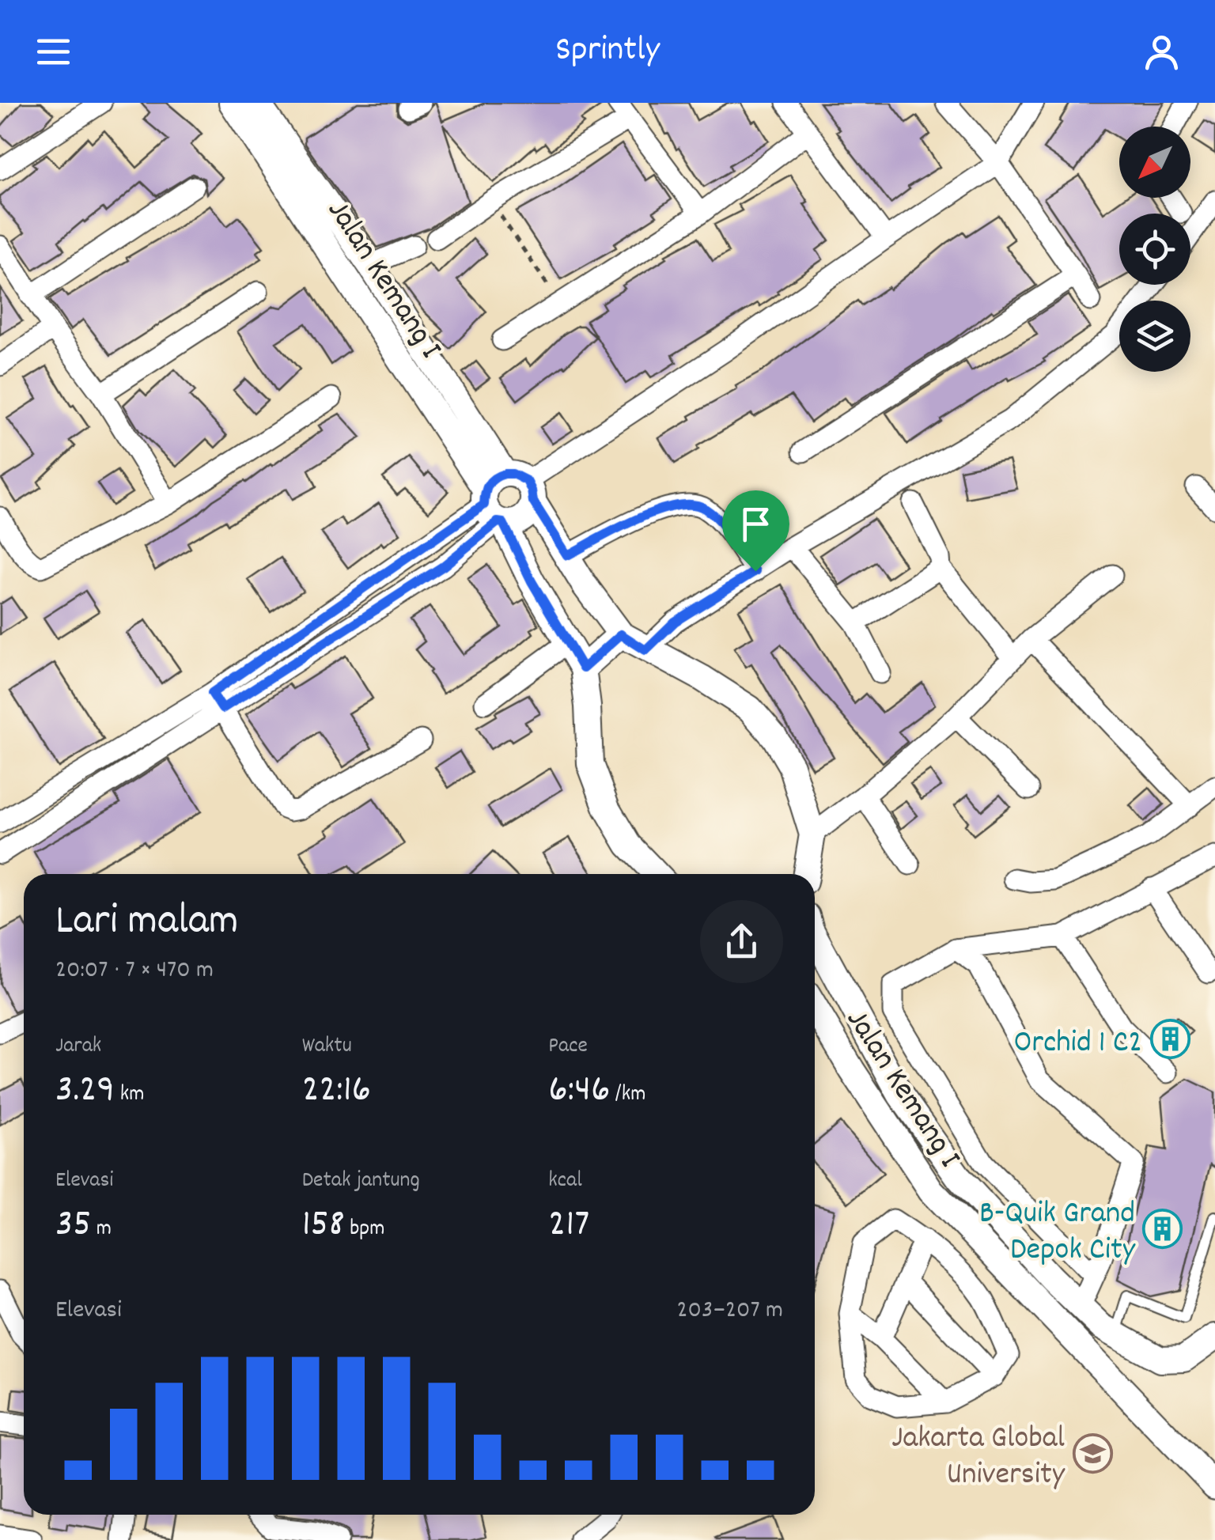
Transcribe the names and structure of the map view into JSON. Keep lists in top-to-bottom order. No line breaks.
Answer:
{"streets":{"street":["Jalan Kemang I"]},"places":{"building":["Orchid 1 C2","B-Quik Grand Depok City"],"school or university":["Jakarta Global University"]},"north":"bottom left","page":{"header":"Sprintly","heading":["Lari malam","20:07 · 7 × 470 m"],"stats":[["Jarak","3.29 km"],["Waktu","22:16"],["Pace","6:46 /km"],["Elevasi","35 m"],["Detak jantung","158 bpm"],["kcal","217"]],"chart":["Elevasi","203–207 m"]}}
